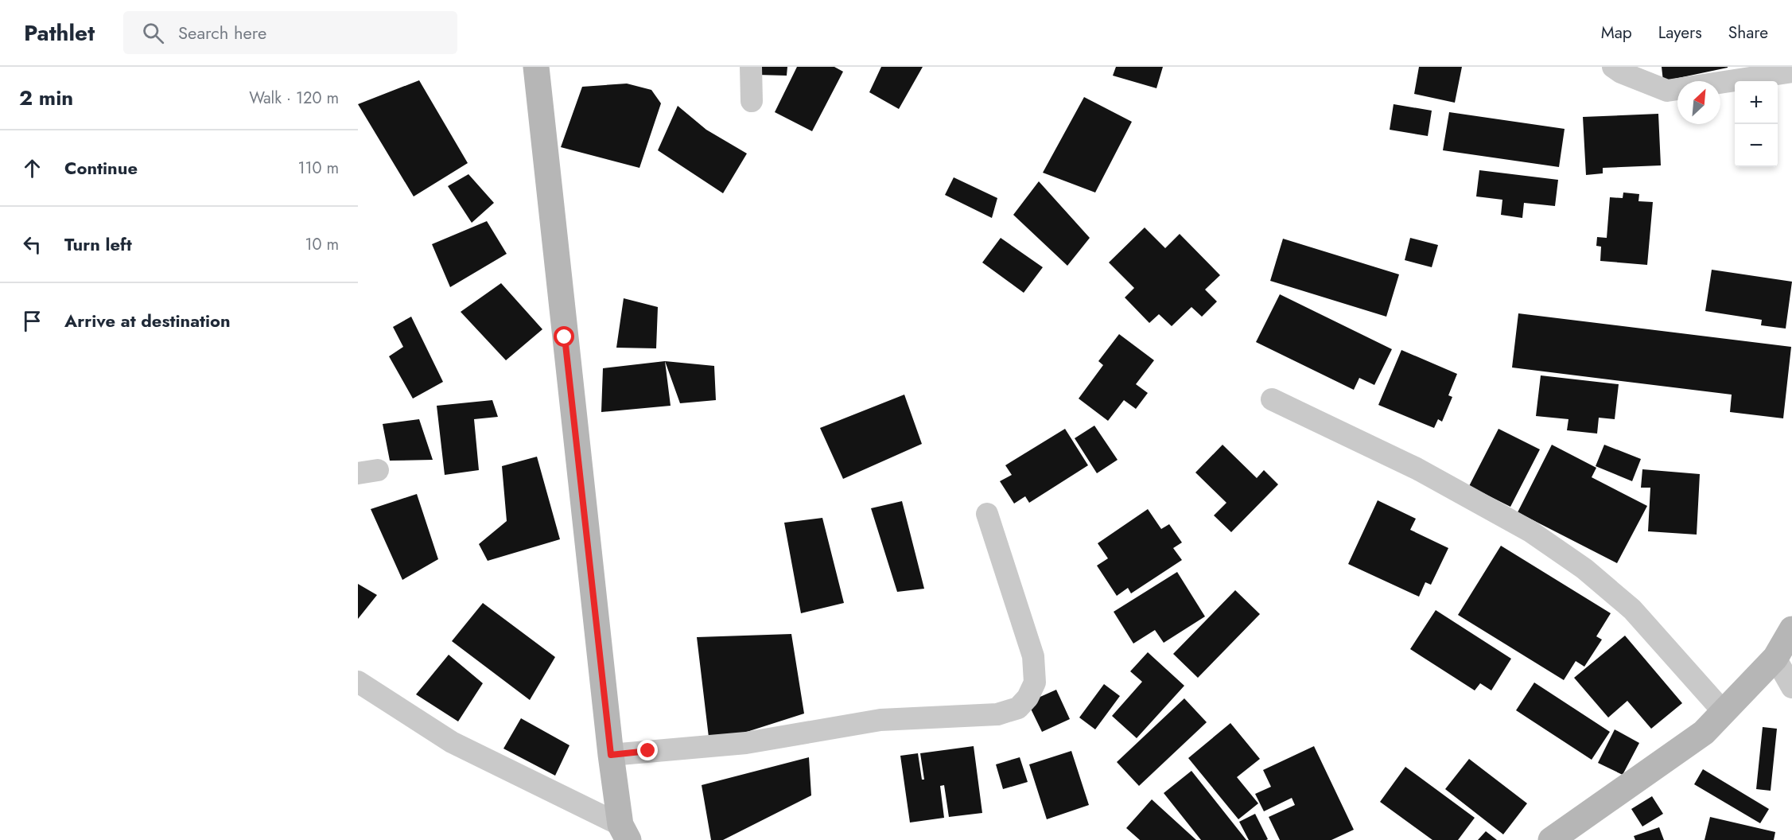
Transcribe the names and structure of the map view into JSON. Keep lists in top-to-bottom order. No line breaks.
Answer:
{"north":"top right","page":{"header":"Pathlet","search":"Search here","nav":["Map","Layers","Share"],"heading":["2 min","Walk · 120 m"],"map_buttons":["+","−"],"list":[["Continue","110 m"],["Turn left","10 m"],"Arrive at destination"]}}
